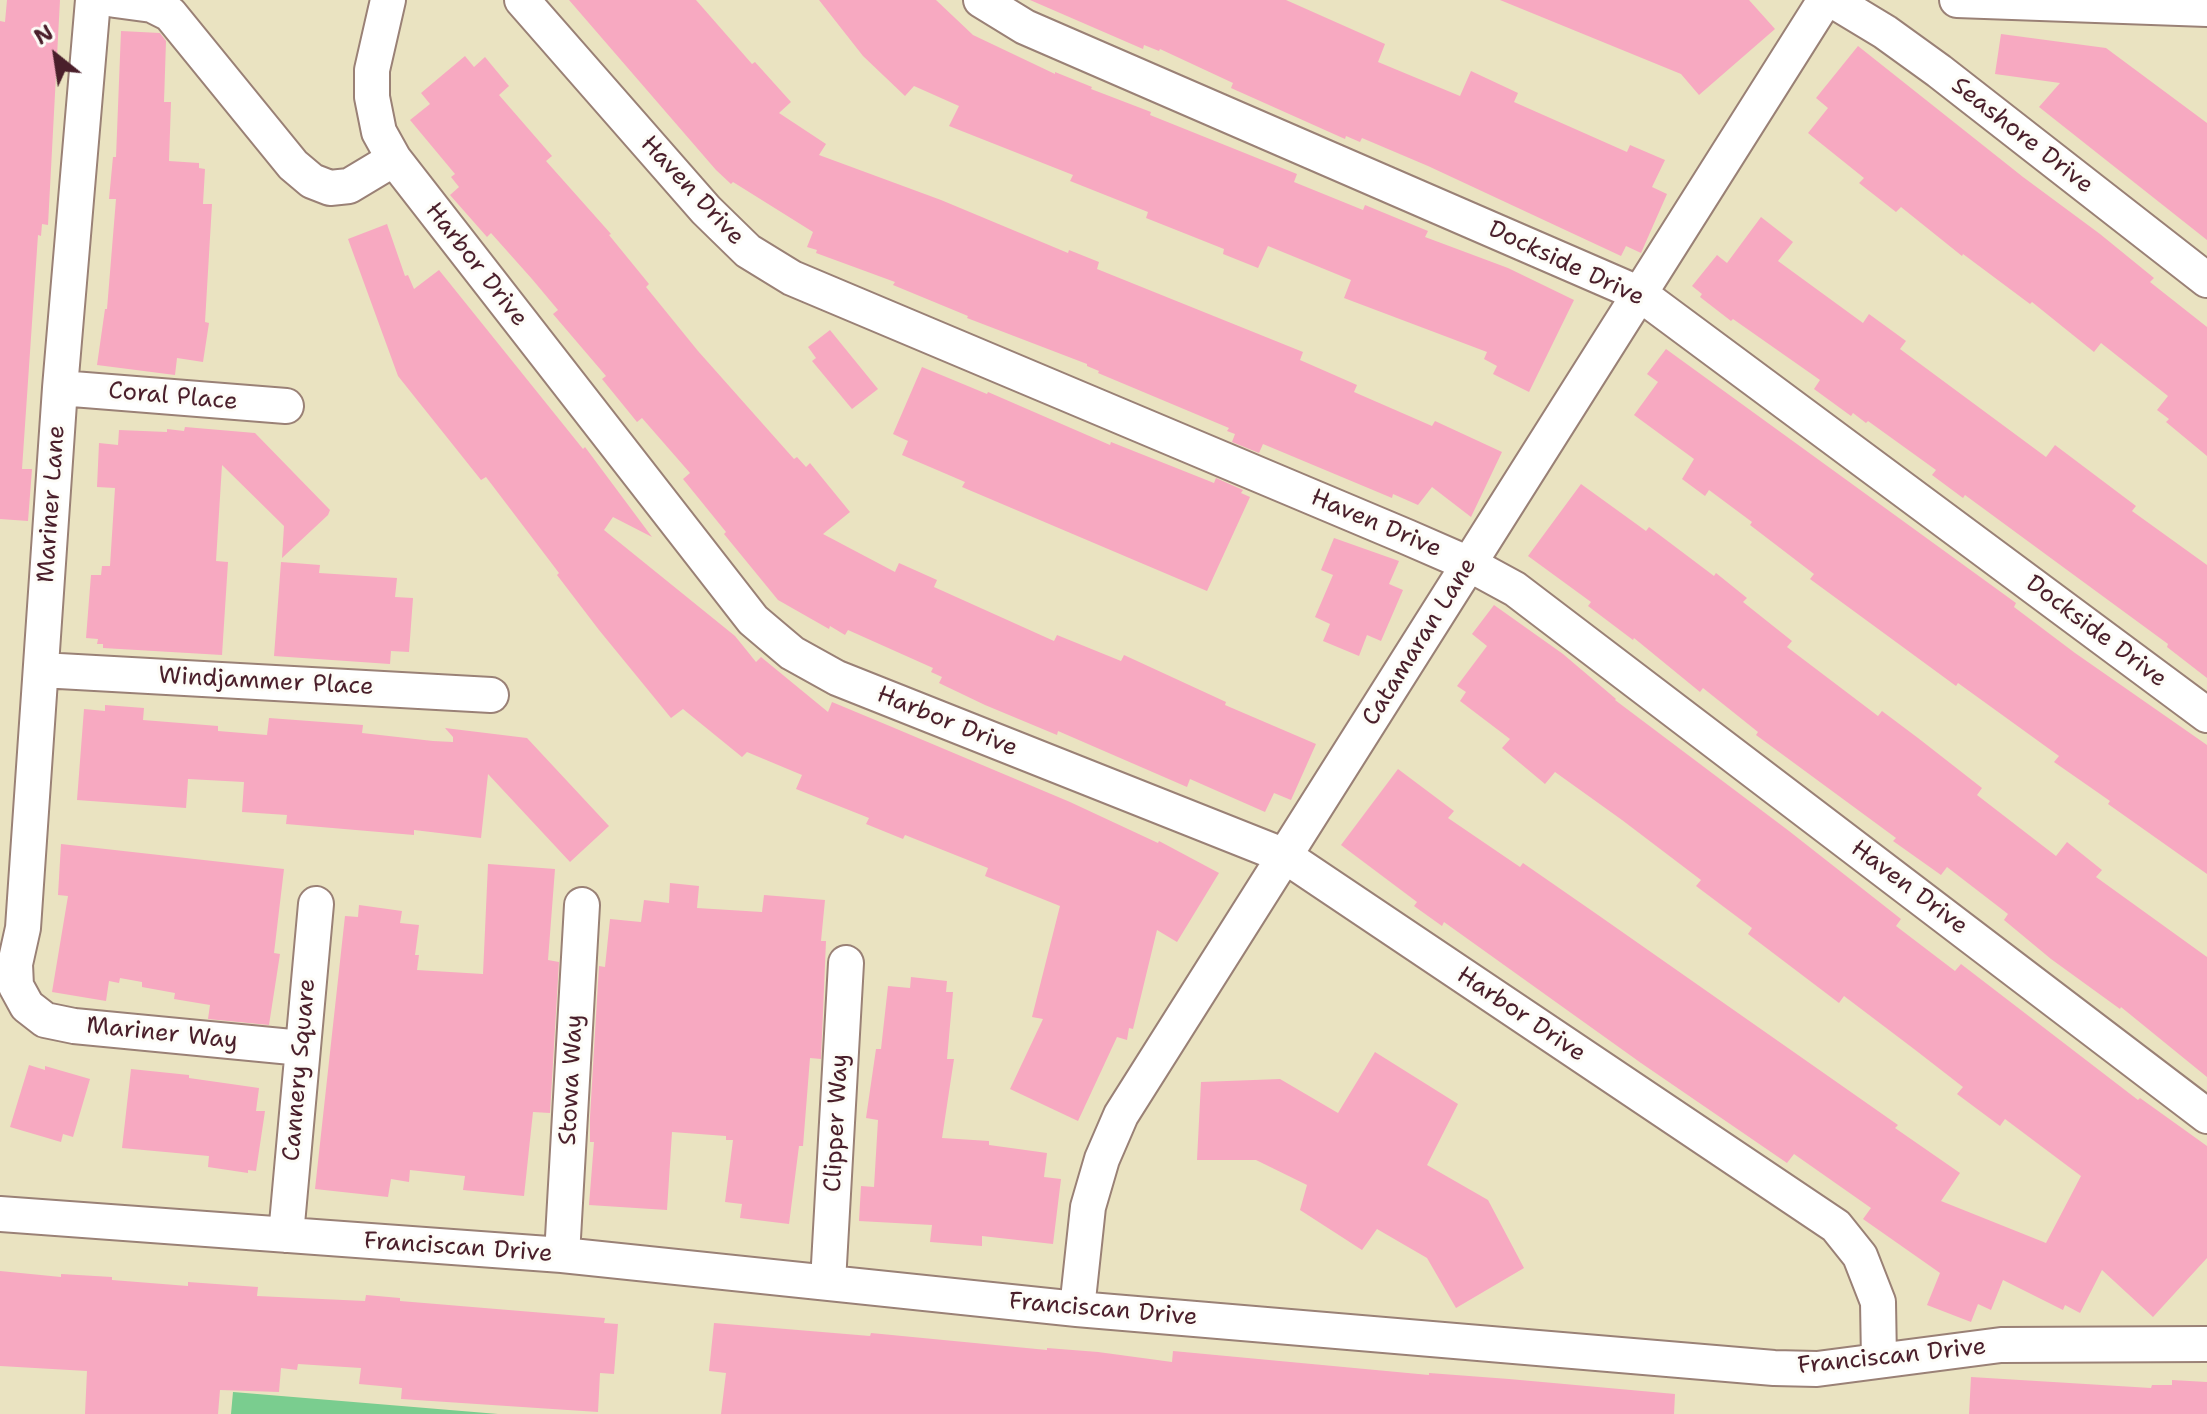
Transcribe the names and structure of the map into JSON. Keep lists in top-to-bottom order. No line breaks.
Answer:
{"streets":{"street":["Seashore Drive","Haven Drive","Dockside Drive","Harbor Drive","Coral Place","Mariner Lane","Catamaran Lane","Windjammer Place","Mariner Way","Cannery Square","Stowa Way","Clipper Way","Franciscan Drive"]},"crossings":[["Haven Drive","Catamaran Lane"],["Dockside Drive","Catamaran Lane"],["Harbor Drive","Catamaran Lane"],["Harbor Drive","Franciscan Drive"],["Coral Place","Mariner Lane"],["Mariner Lane","Windjammer Place"],["Mariner Lane","Mariner Way"],["Catamaran Lane","Franciscan Drive"],["Mariner Way","Cannery Square"],["Cannery Square","Franciscan Drive"],["Stowa Way","Franciscan Drive"],["Clipper Way","Franciscan Drive"]],"north":"top left"}
